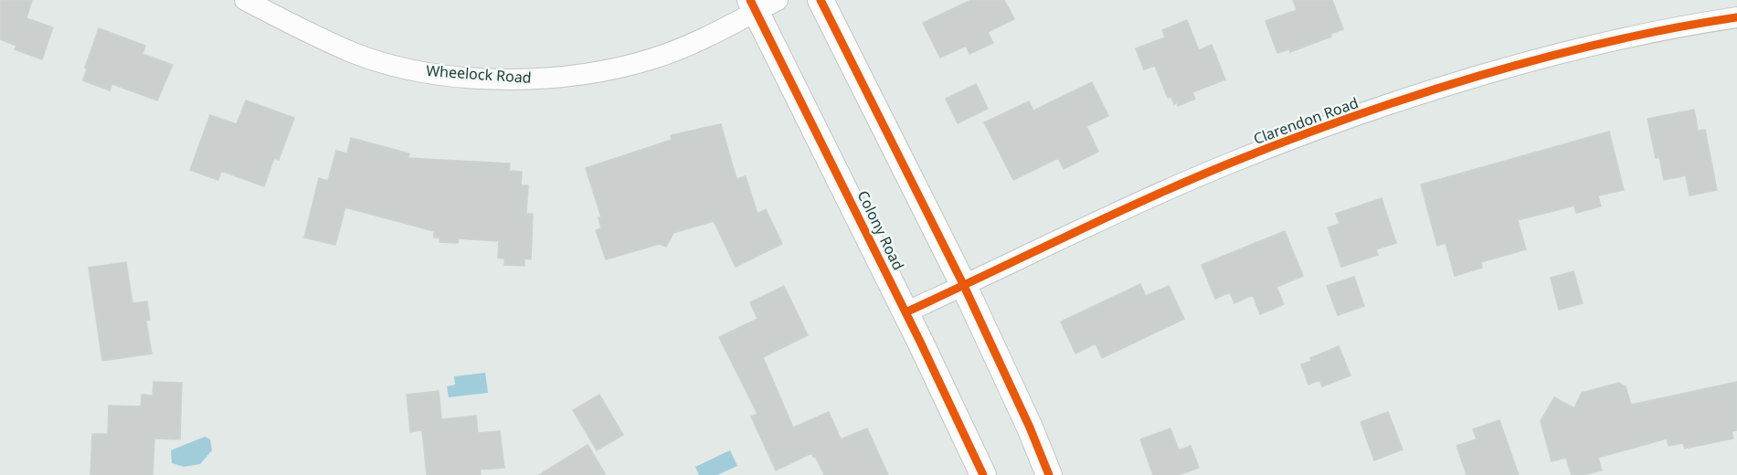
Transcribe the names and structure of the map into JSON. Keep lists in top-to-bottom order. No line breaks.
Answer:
{"streets":{"street":["Wheelock Road","Clarendon Road","Colony Road"]},"crossings":[["Wheelock Road","Colony Road"],["Clarendon Road","Colony Road"]]}
